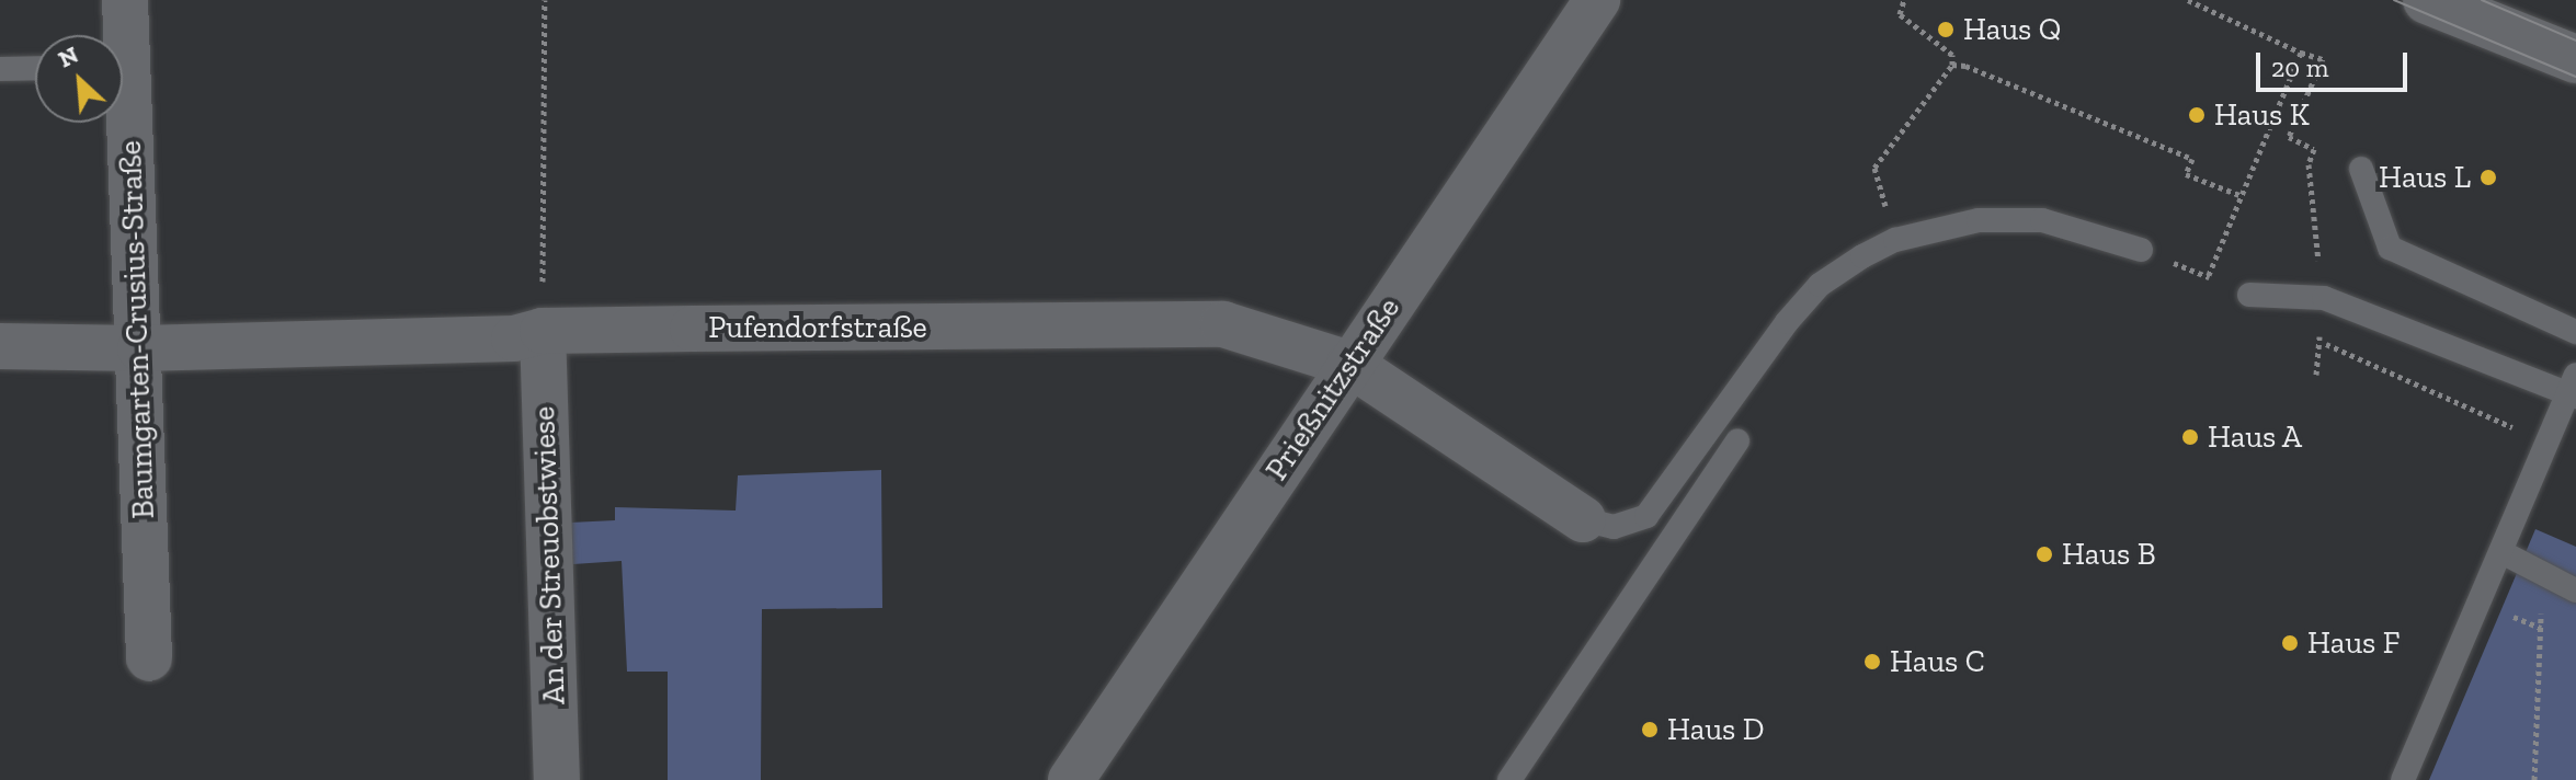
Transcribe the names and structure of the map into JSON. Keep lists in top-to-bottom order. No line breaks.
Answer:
{"streets":{"street":["Pufendorfstraße","Baumgarten-Crusius-Straße","Prießnitzstraße","An der Streuobstwiese"]},"crossings":[["Pufendorfstraße","Baumgarten-Crusius-Straße"],["Pufendorfstraße","Prießnitzstraße"],["Pufendorfstraße","An der Streuobstwiese"]],"places":["Haus Q","Haus K","Haus L","Haus A","Haus B","Haus F","Haus C","Haus D"],"scale_bar":"20 m","north":"top left"}
